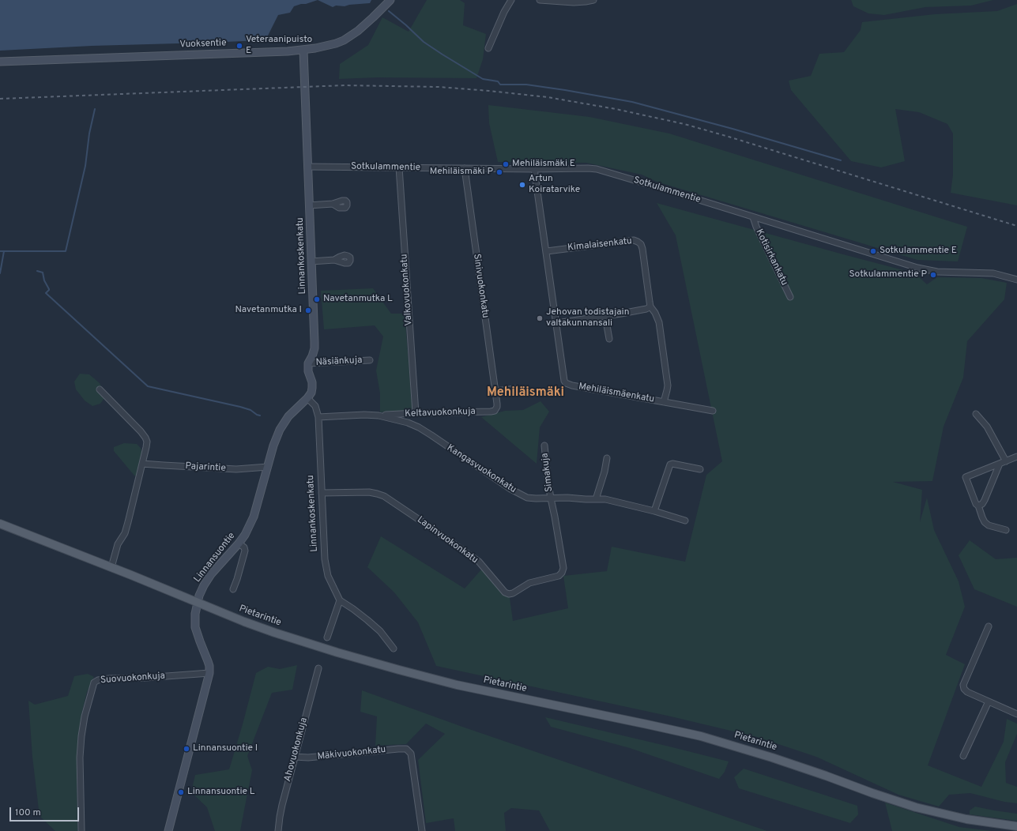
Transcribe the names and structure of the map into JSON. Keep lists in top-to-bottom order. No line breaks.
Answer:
{"streets":{"main road":["Pietarintie"],"street":["Vuoksentie","Sotkulammentie","Kimalaisenkatu","Linnankoskenkatu","Kotisirkankatu","Sinivuokonkatu","Valkovuokonkatu","Näsiänkuja","Mehiläismäenkatu","Keltavuokonkuja","Pajarintie","Kangasvuokonkatu","Simakuja","Lapinvuokonkatu","Linnansuontie","Suovuokonkuja","Ahovuokonkuja","Mäkivuokonkatu"]},"crossings":[["Vuoksentie","Linnankoskenkatu"],["Sotkulammentie","Linnankoskenkatu"],["Sotkulammentie","Kotisirkankatu"],["Sotkulammentie","Sinivuokonkatu"],["Sotkulammentie","Valkovuokonkatu"],["Sotkulammentie","Mehiläismäenkatu"],["Kimalaisenkatu","Mehiläismäenkatu"],["Linnankoskenkatu","Näsiänkuja"],["Linnankoskenkatu","Kangasvuokonkatu"],["Linnankoskenkatu","Lapinvuokonkatu"],["Linnankoskenkatu","Linnansuontie"],["Sinivuokonkatu","Keltavuokonkuja"],["Valkovuokonkatu","Keltavuokonkuja"],["Keltavuokonkuja","Kangasvuokonkatu"],["Pajarintie","Linnansuontie"],["Kangasvuokonkatu","Simakuja"],["Kangasvuokonkatu","Lapinvuokonkatu"],["Simakuja","Lapinvuokonkatu"],["Linnansuontie","Pietarintie"],["Linnansuontie","Suovuokonkuja"],["Ahovuokonkuja","Mäkivuokonkatu"]],"districts":["Mehiläismäki"],"places":["Veteraanipuisto E","Mehiläismäki E","Mehiläismäki P","Artun Koiratarvike","Sotkulammentie E","Sotkulammentie P","Navetanmutka L","Navetanmutka I","Jehovan todistajain valtakunnansali","Linnansuontie I","Linnansuontie L"],"scale_bar":"100 m"}
